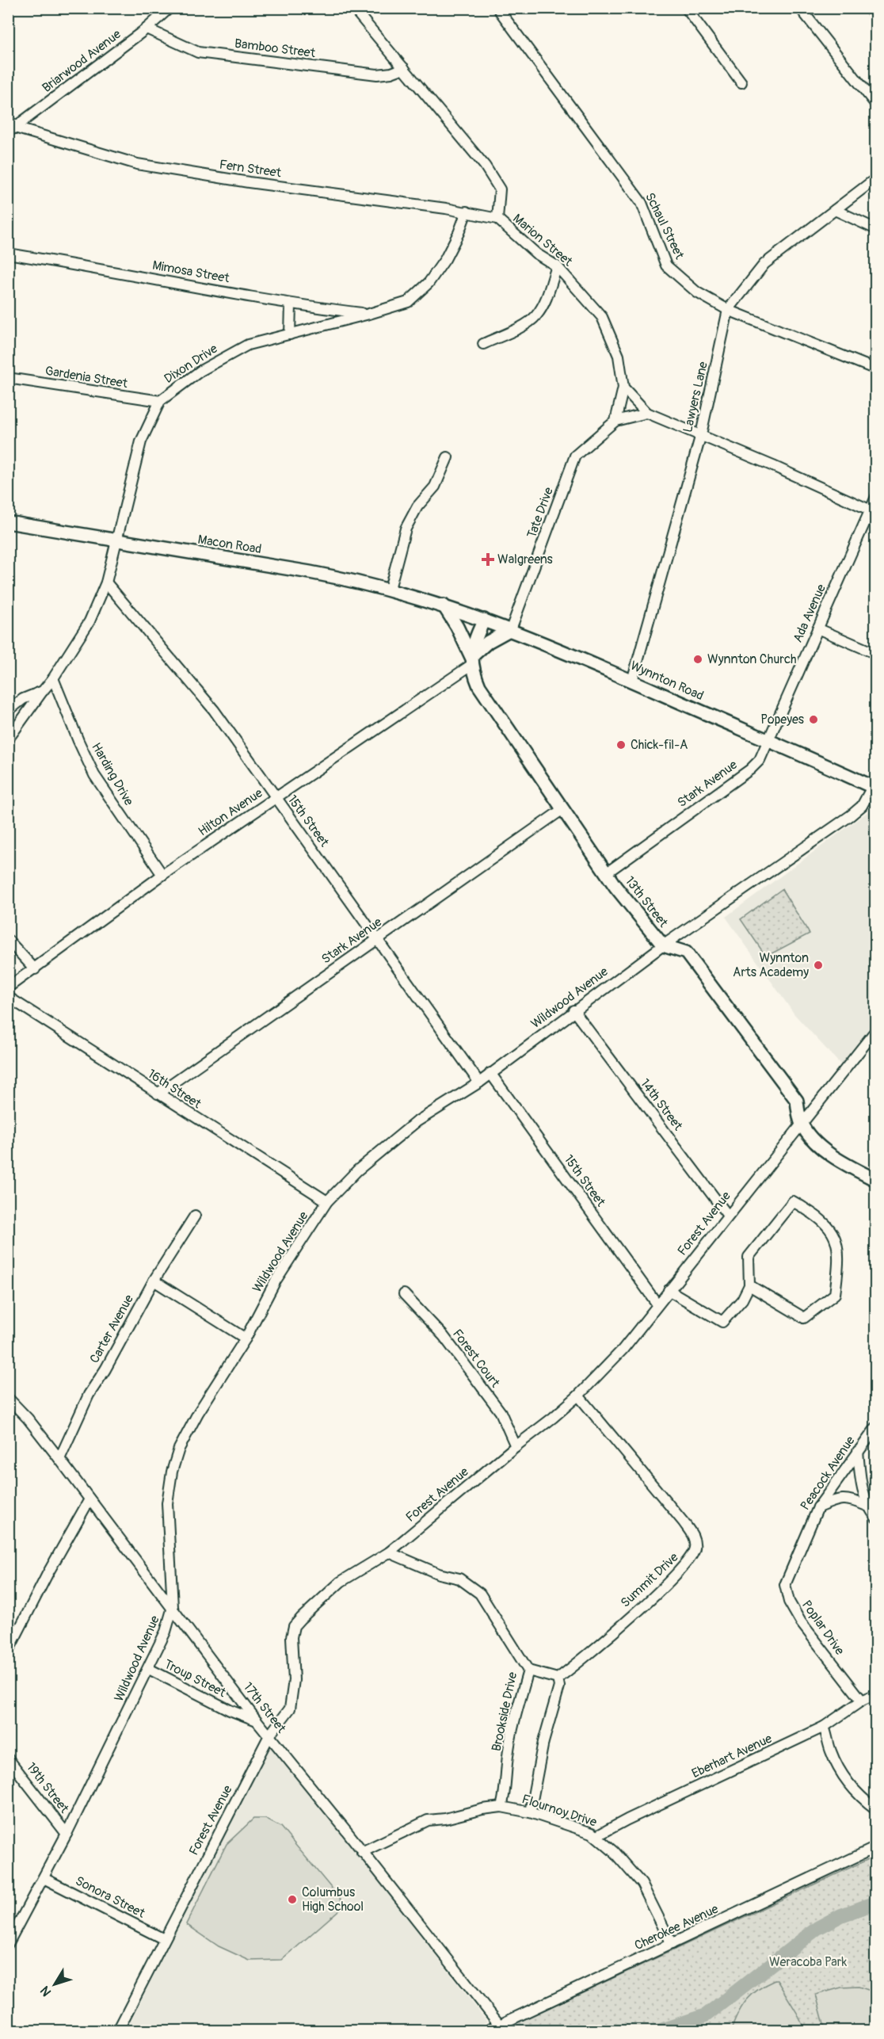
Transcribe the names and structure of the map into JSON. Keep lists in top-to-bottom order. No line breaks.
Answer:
{"streets":{"main road":["Macon Road","Wynnton Road","13th Street"],"street":["Bamboo Street","Briarwood Avenue","Fern Street","Schaul Street","Marion Street","Mimosa Street","Dixon Drive","Gardenia Street","Lawyers Lane","Tate Drive","Ada Avenue","Harding Drive","Stark Avenue","Hilton Avenue","15th Street","Wildwood Avenue","16th Street","14th Street","Forest Avenue","Carter Avenue","Forest Court","Peacock Avenue","Summit Drive","Poplar Drive","Troup Street","17th Street","Brookside Drive","Eberhart Avenue","19th Street","Flournoy Drive","Sonora Street","Cherokee Avenue"]},"crossings":[["Bamboo Street","Briarwood Avenue"],["Bamboo Street","Marion Street"],["Briarwood Avenue","Fern Street"],["Fern Street","Marion Street"],["Fern Street","Dixon Drive"],["Schaul Street","Lawyers Lane"],["Mimosa Street","Dixon Drive"],["Dixon Drive","Gardenia Street"],["Dixon Drive","Macon Road"],["Dixon Drive","Harding Drive"],["Dixon Drive","15th Street"],["Lawyers Lane","Wynnton Road"],["Tate Drive","Wynnton Road"],["Macon Road","Wynnton Road"],["Macon Road","13th Street"],["Ada Avenue","Wynnton Road"],["Ada Avenue","Stark Avenue"],["Wynnton Road","Stark Avenue"],["Wynnton Road","13th Street"],["Wynnton Road","Wildwood Avenue"],["Harding Drive","Hilton Avenue"],["Stark Avenue","15th Street"],["Stark Avenue","13th Street"],["Stark Avenue","16th Street"],["Hilton Avenue","15th Street"],["Hilton Avenue","13th Street"],["15th Street","Wildwood Avenue"],["15th Street","Forest Avenue"],["13th Street","Wildwood Avenue"],["13th Street","Forest Avenue"],["Wildwood Avenue","16th Street"],["Wildwood Avenue","14th Street"],["Wildwood Avenue","Troup Street"],["Wildwood Avenue","17th Street"],["Wildwood Avenue","19th Street"],["Wildwood Avenue","Sonora Street"],["14th Street","Forest Avenue"],["Forest Avenue","Forest Court"],["Forest Avenue","Summit Drive"],["Forest Avenue","17th Street"],["Forest Avenue","Brookside Drive"],["Forest Avenue","Sonora Street"],["Carter Avenue","17th Street"],["Peacock Avenue","Poplar Drive"],["Poplar Drive","Eberhart Avenue"],["Troup Street","17th Street"],["17th Street","Flournoy Drive"],["17th Street","Cherokee Avenue"],["Brookside Drive","Flournoy Drive"],["Eberhart Avenue","Flournoy Drive"],["Flournoy Drive","Cherokee Avenue"]],"parks":["Weracoba Park"],"places":{"health":["Walgreens"],"other":["Wynnton Church","Popeyes","Chick-fil-A","Wynnton Arts Academy","Columbus High School"]},"north":"bottom left"}
